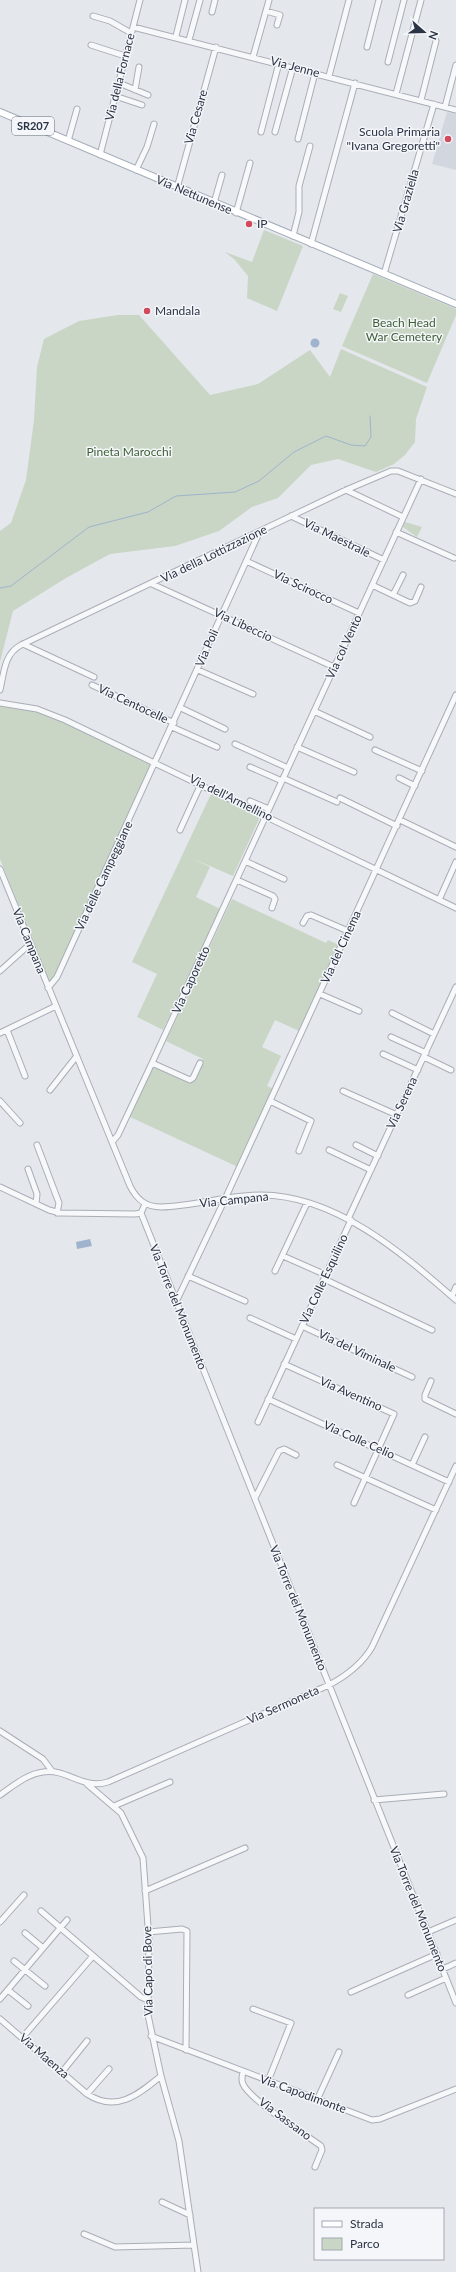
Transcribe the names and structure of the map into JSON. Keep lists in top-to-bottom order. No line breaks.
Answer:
{"streets":{"main road":["SR207","Via Nettunense"],"street":["Via Jenne","Via della Fornace","Via Cesare","Via Graziella","Via Maestrale","Via della Lottizzazione","Via Scirocco","Via Libeccio","Via col Vento","Via Poli","Via Centocelle","Via dell'Armellino","Via delle Campeggiane","Via Campana","Via del Cinema","Via Caporetto","Via Serena","Via Colle Esquilino","Via Torre del Monumento","Via del Viminale","Via Aventino","Via Colle Celio","Via Sermoneta","Via Capo di Bove","Via Maenza","Via Capodimonte","Via Sassano"]},"crossings":[["Via Jenne","Via della Fornace"],["Via Jenne","Via Cesare"],["Via Jenne","Via Graziella"],["Via della Fornace","Via Nettunense"],["Via Cesare","Via Nettunense"],["Via Nettunense","Via Graziella"],["Via Maestrale","Via della Lottizzazione"],["Via Maestrale","Via col Vento"],["Via della Lottizzazione","Via Libeccio"],["Via della Lottizzazione","Via col Vento"],["Via della Lottizzazione","Via Poli"],["Via Scirocco","Via col Vento"],["Via Scirocco","Via Poli"],["Via Libeccio","Via col Vento"],["Via Libeccio","Via Poli"],["Via col Vento","Via dell'Armellino"],["Via col Vento","Via Caporetto"],["Via Poli","Via Centocelle"],["Via Poli","Via dell'Armellino"],["Via Poli","Via delle Campeggiane"],["Via dell'Armellino","Via delle Campeggiane"],["Via dell'Armellino","Via del Cinema"],["Via dell'Armellino","Via Caporetto"],["Via delle Campeggiane","Via Campana"],["Via Campana","Via del Cinema"],["Via Campana","Via Caporetto"],["Via Campana","Via Serena"],["Via Campana","Via Colle Esquilino"],["Via del Cinema","Via Torre del Monumento"],["Via Serena","Via Colle Esquilino"],["Via Colle Esquilino","Via del Viminale"],["Via Colle Esquilino","Via Aventino"],["Via Colle Esquilino","Via Colle Celio"],["Via Torre del Monumento","Via Sermoneta"],["Via Aventino","Via Colle Celio"],["Via Colle Celio","Via Sermoneta"],["Via Sermoneta","Via Capo di Bove"],["Via Capo di Bove","Via Maenza"],["Via Capo di Bove","Via Capodimonte"],["Via Capodimonte","Via Sassano"]],"parks":["Beach Head War Cemetery","Pineta Marocchi"],"places":["Scuola Primaria \"Ivana Gregoretti\"","IP","Mandala"],"legend":["Strada","Parco"],"north":"right"}
